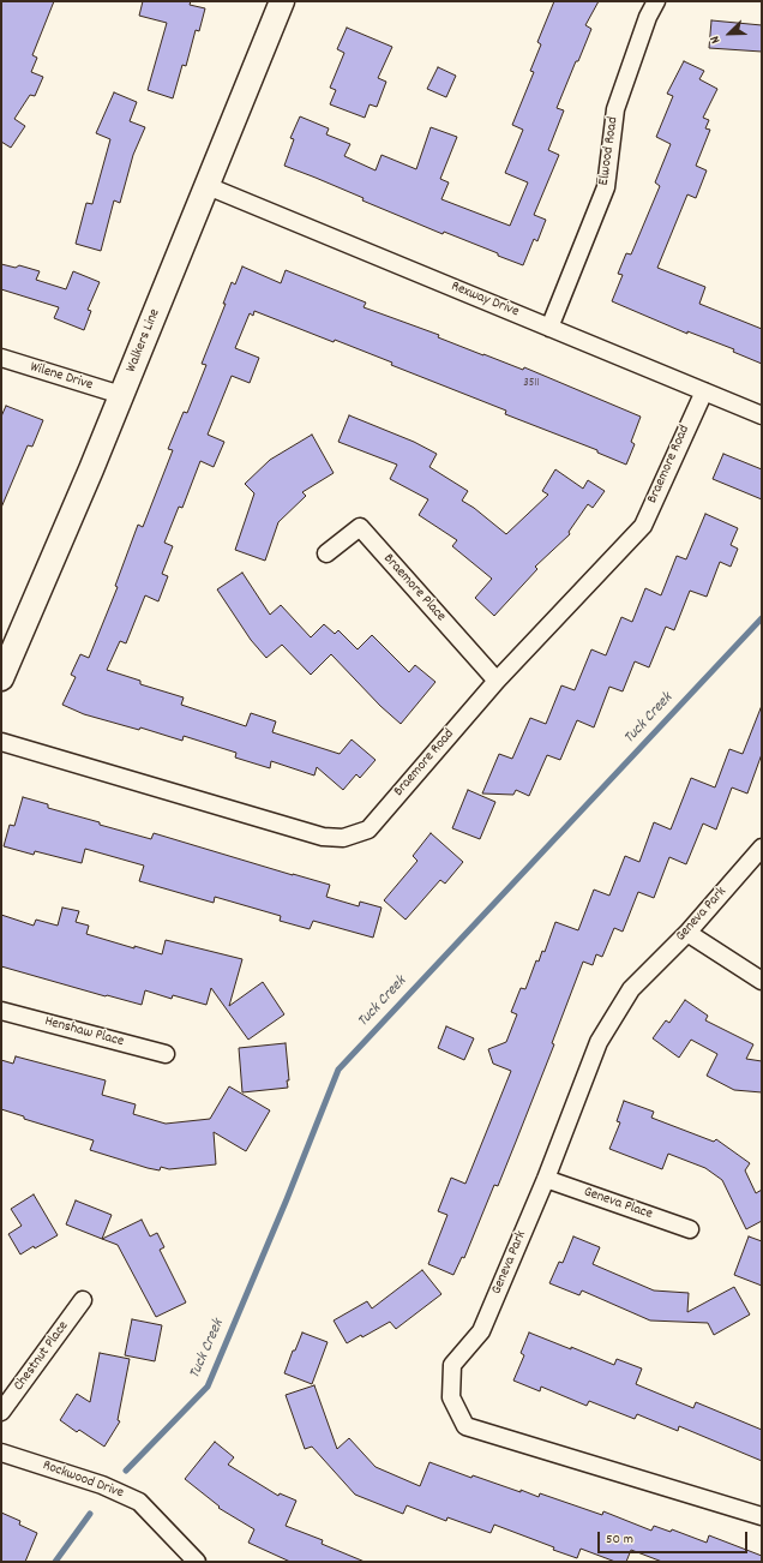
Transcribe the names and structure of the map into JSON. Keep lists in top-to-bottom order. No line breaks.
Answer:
{"streets":{"main road":["Walkers Line"],"street":["Elwood Road","Rexway Drive","Wilene Drive","Braemore Road","Braemore Place","Geneva Park","Henshaw Place","Geneva Place","Chestnut Place","Rockwood Drive"]},"crossings":[["Elwood Road","Rexway Drive"],["Rexway Drive","Walkers Line"],["Rexway Drive","Braemore Road"],["Walkers Line","Wilene Drive"],["Braemore Road","Braemore Place"],["Geneva Park","Geneva Place"]],"water":["Tuck Creek"],"house_numbers":["3511"],"scale_bar":"50 m","north":"bottom left"}
